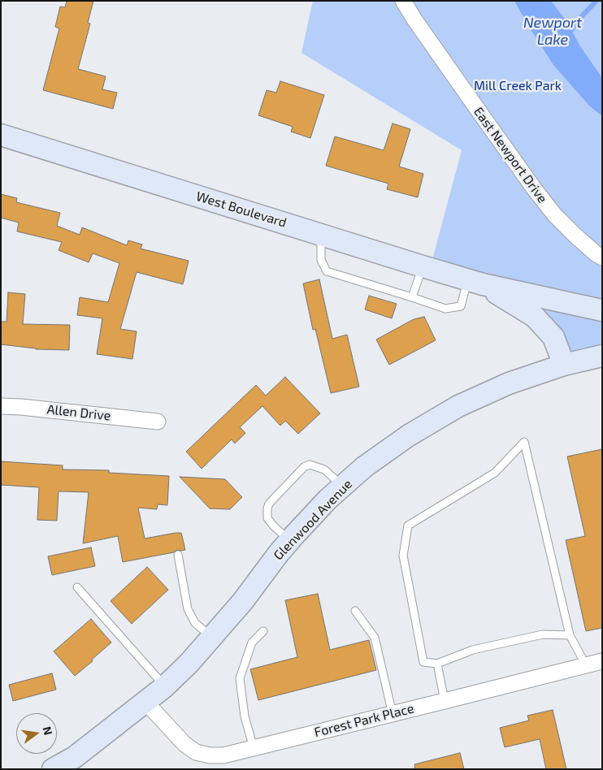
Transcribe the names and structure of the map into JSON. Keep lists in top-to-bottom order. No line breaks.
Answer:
{"streets":{"street":["East Newport Drive","West Boulevard","Allen Drive","Glenwood Avenue","Forest Park Place"]},"crossings":[["West Boulevard","Glenwood Avenue"],["Glenwood Avenue","Forest Park Place"]],"water":["Newport Lake"],"parks":["Mill Creek Park"],"north":"right"}
